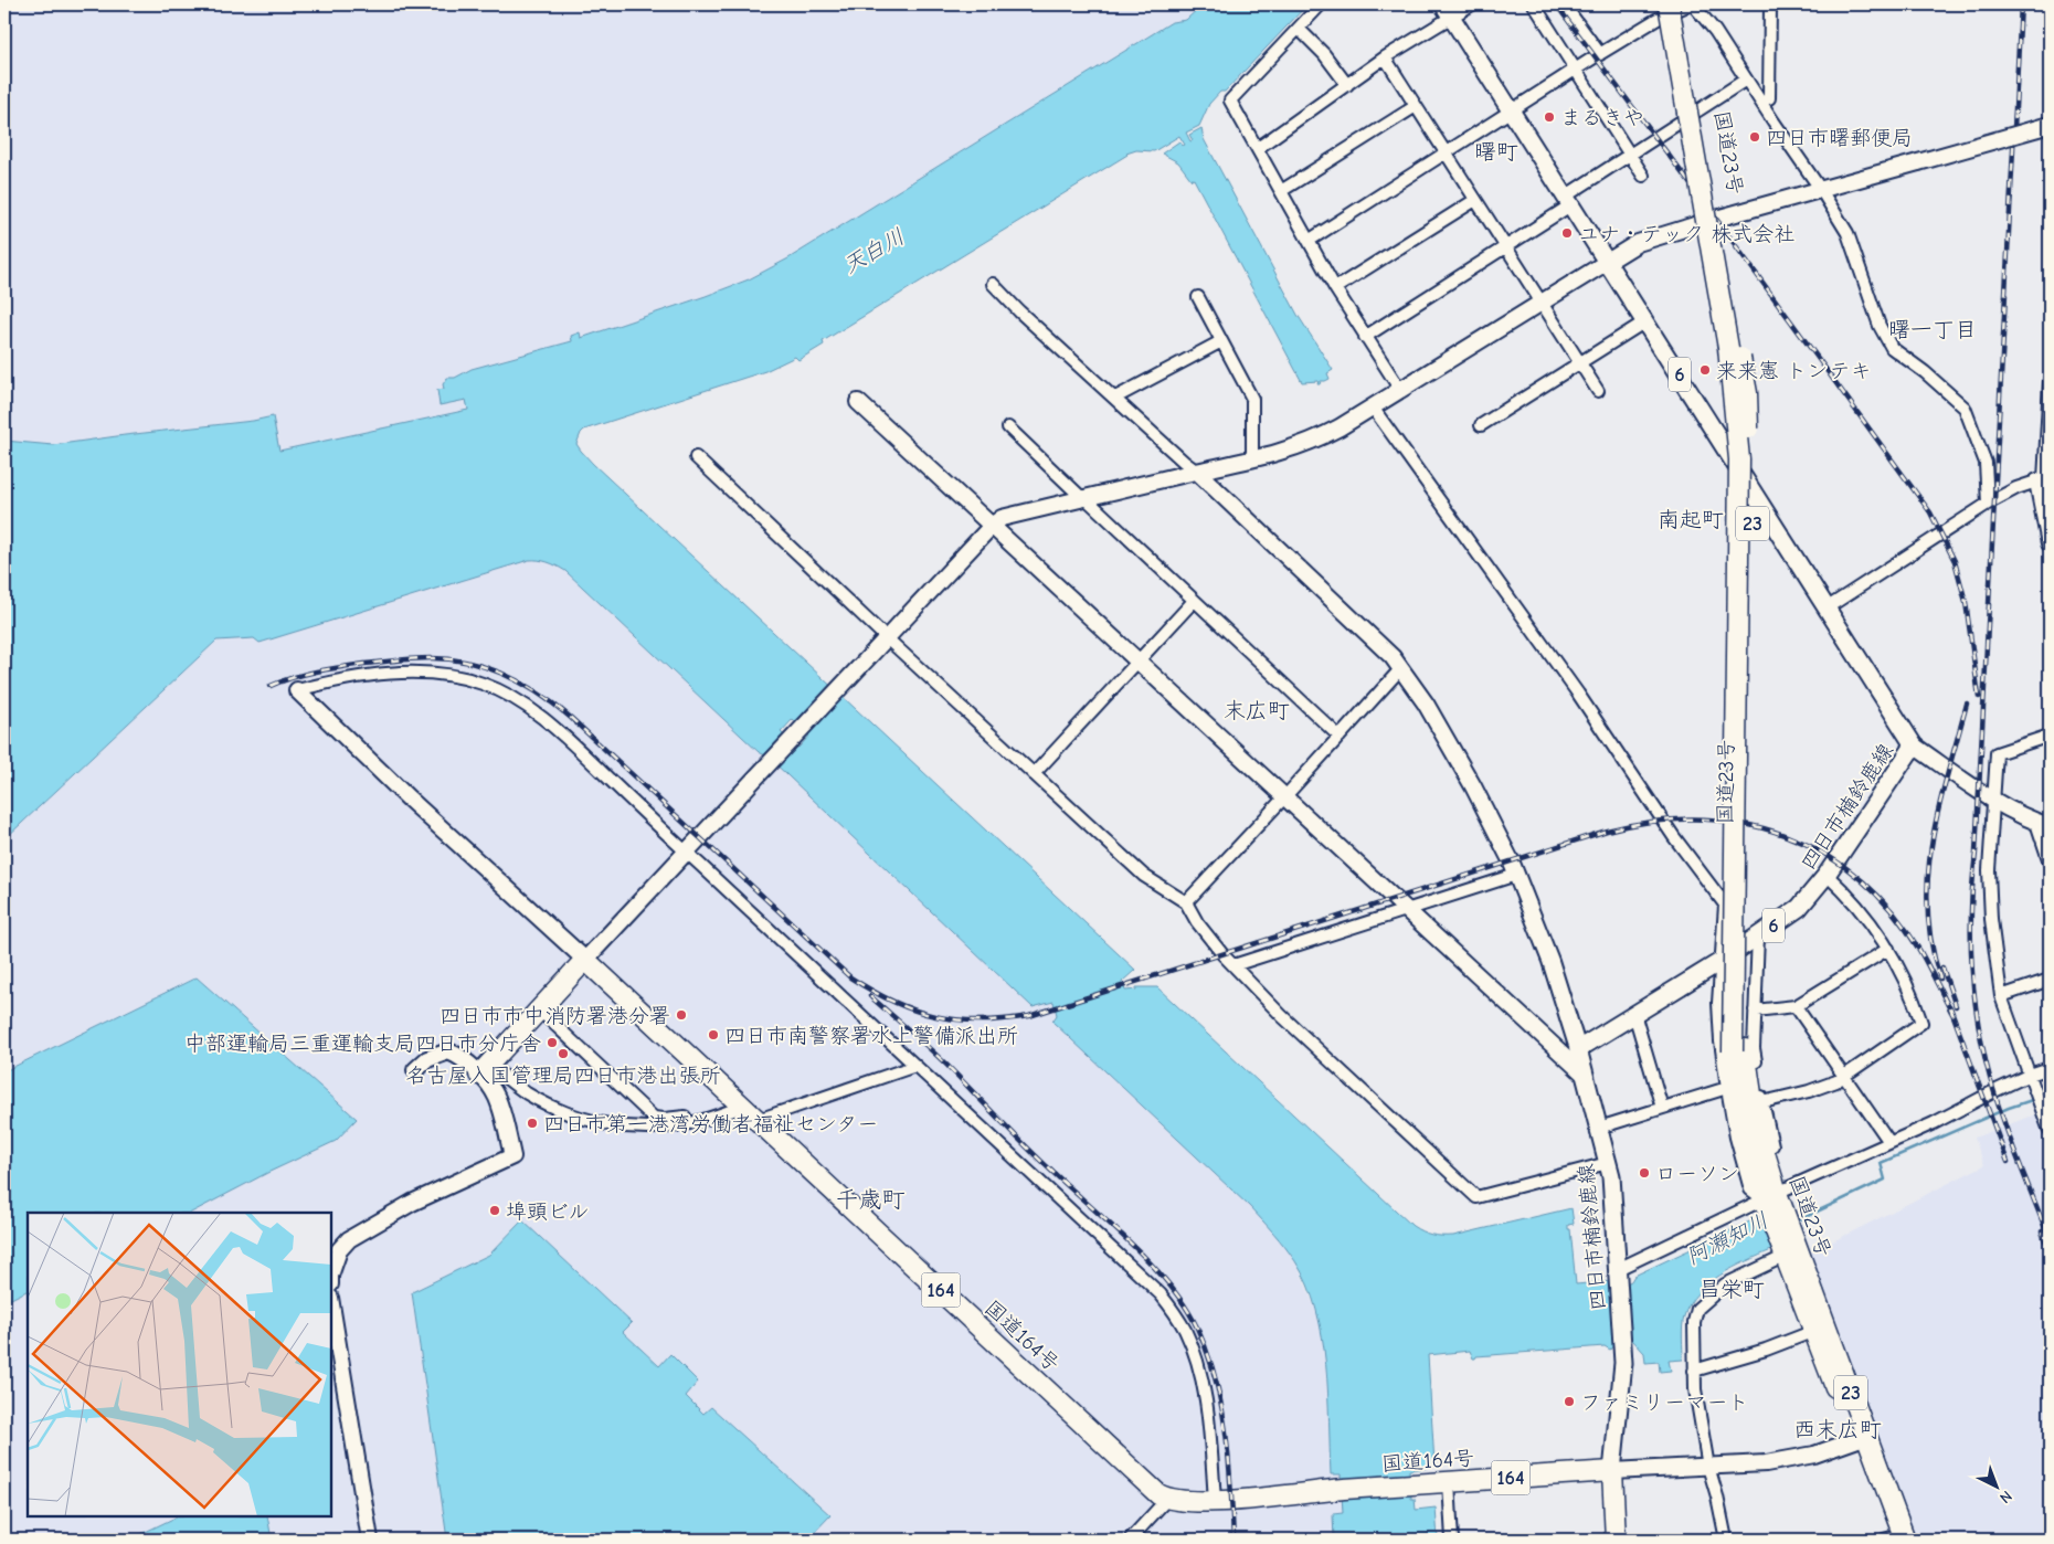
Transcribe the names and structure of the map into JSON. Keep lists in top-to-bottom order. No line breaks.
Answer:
{"streets":{"highway":["国道23号","23","164","国道164号"],"main road":["6","四日市楠鈴鹿線"]},"crossings":[["四日市楠鈴鹿線","国道164号"]],"districts":["曙町","曙一丁目","南起町","末広町","千歳町","昌栄町","西末広町"],"water":["天白川","阿瀬知川"],"places":["まるきや","四日市曙郵便局","ユナ・テック 株式会社","来来憲 トンテキ","四日市市中消防署港分署","四日市南警察署水上警備派出所","中部運輸局三重運輸支局四日市分庁舎","名古屋入国管理局四日市港出張所","四日市第一港湾労働者福祉センター","ローソン","埠頭ビル","ファミリーマート"],"north":"bottom right"}
